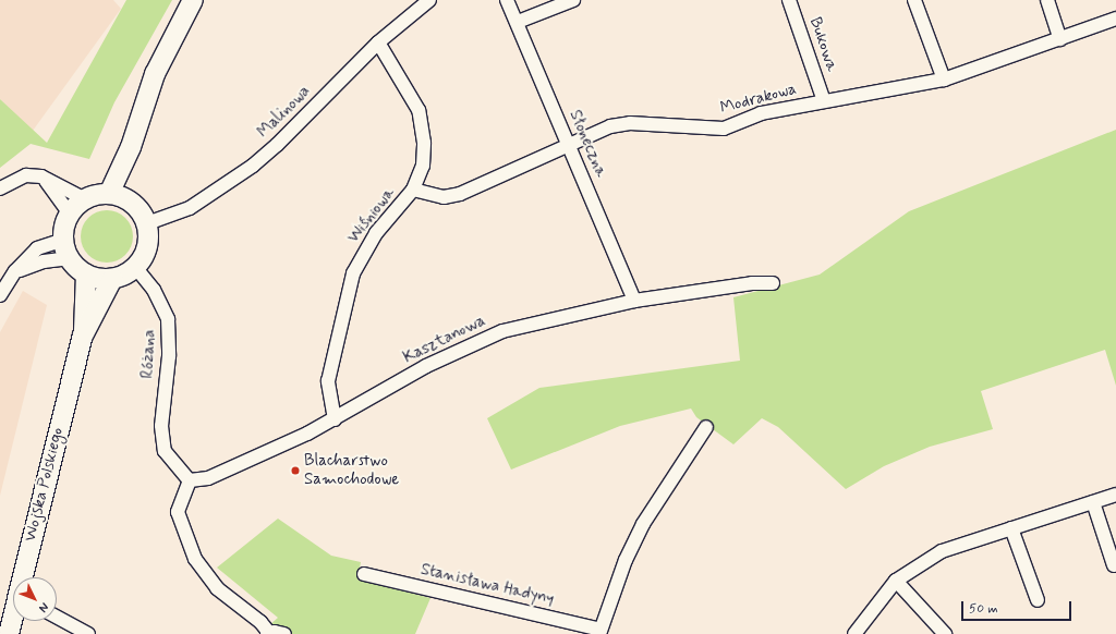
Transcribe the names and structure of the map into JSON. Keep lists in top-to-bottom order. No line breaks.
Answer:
{"streets":{"street":["Bukowa","Modrakowa","Malinowa","Słoneczna","Wiśniowa","Kasztanowa","Różana","Wojska Polskiego","Stanisława Hadyny"]},"crossings":[["Bukowa","Modrakowa"],["Modrakowa","Słoneczna"],["Modrakowa","Wiśniowa"],["Malinowa","Wiśniowa"],["Malinowa","Różana"],["Malinowa","Wojska Polskiego"],["Słoneczna","Kasztanowa"],["Wiśniowa","Kasztanowa"],["Kasztanowa","Różana"],["Różana","Wojska Polskiego"]],"places":["Blacharstwo Samochodowe"],"scale_bar":"50 m","north":"bottom right"}
